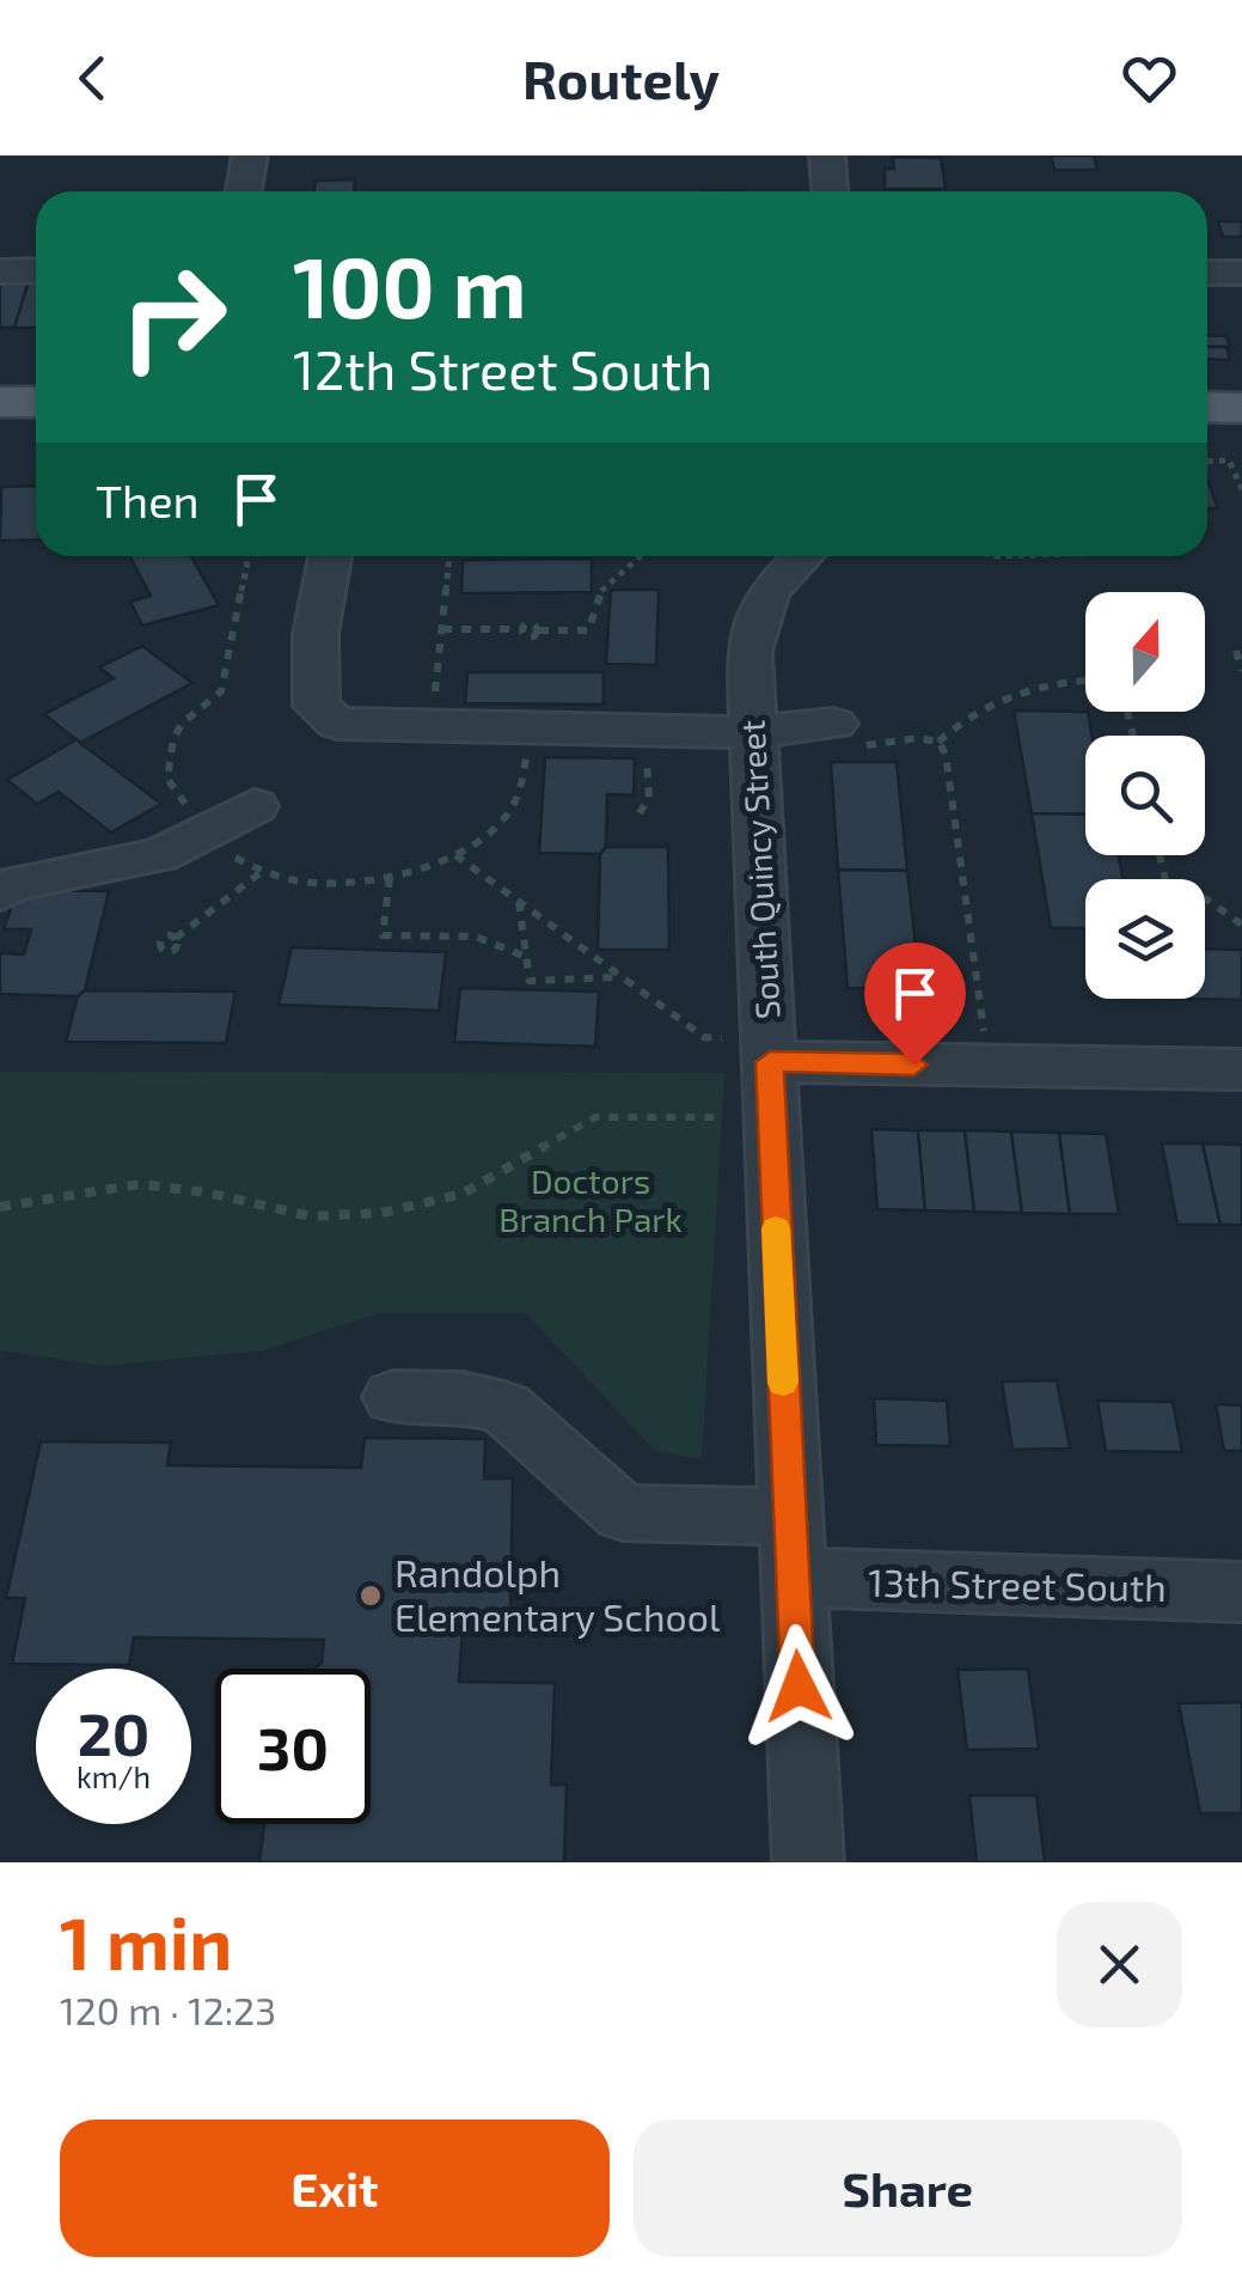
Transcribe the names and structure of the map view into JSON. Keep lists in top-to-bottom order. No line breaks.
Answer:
{"streets":{"street":["South Quincy Street","13th Street South"]},"crossings":[["South Quincy Street","13th Street South"]],"parks":["Doctors Branch Park"],"places":["Randolph Elementary School"],"north":"top","page":{"header":"Routely","turn":["100 m","12th Street South"],"then":"Then","speed":"20 km/h","limit":"30","heading":["1 min","120 m · 12:23"],"buttons":["Exit","Share"]}}
